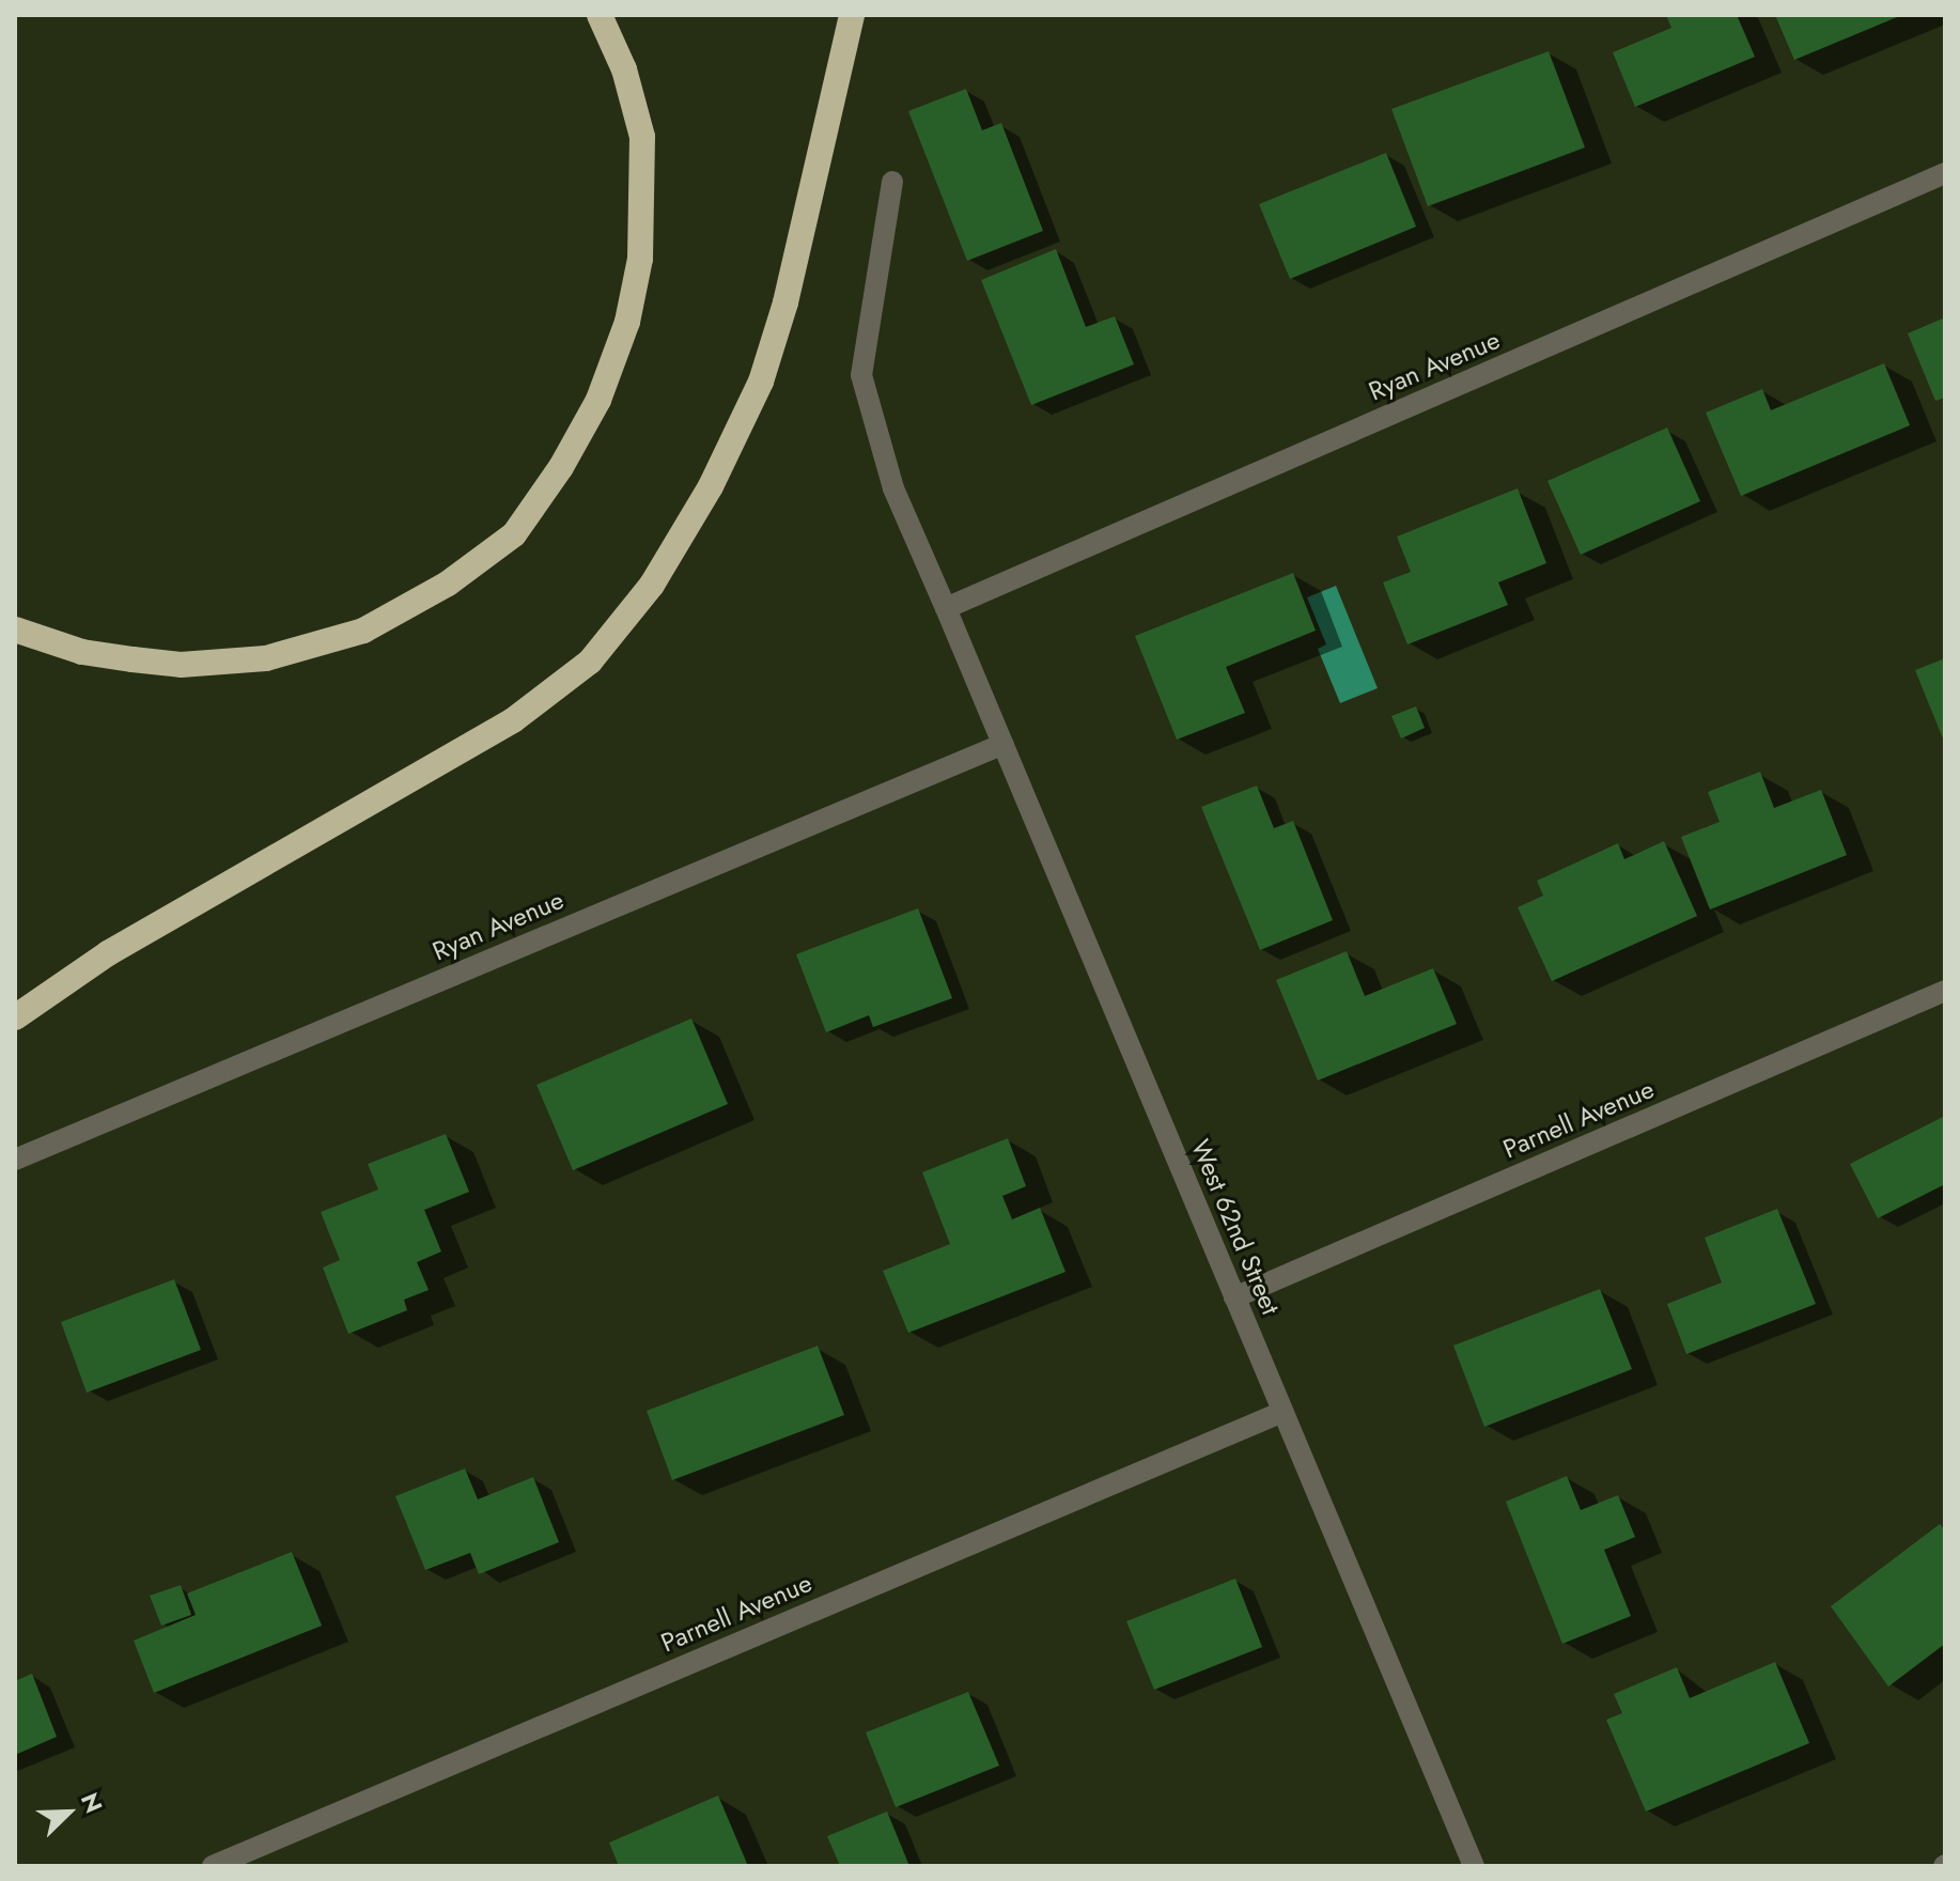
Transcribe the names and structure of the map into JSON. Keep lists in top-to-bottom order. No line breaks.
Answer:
{"streets":{"street":["Ryan Avenue","Parnell Avenue","West 62nd Street"]},"crossings":[["Ryan Avenue","West 62nd Street"],["Parnell Avenue","West 62nd Street"]],"north":"top right"}
